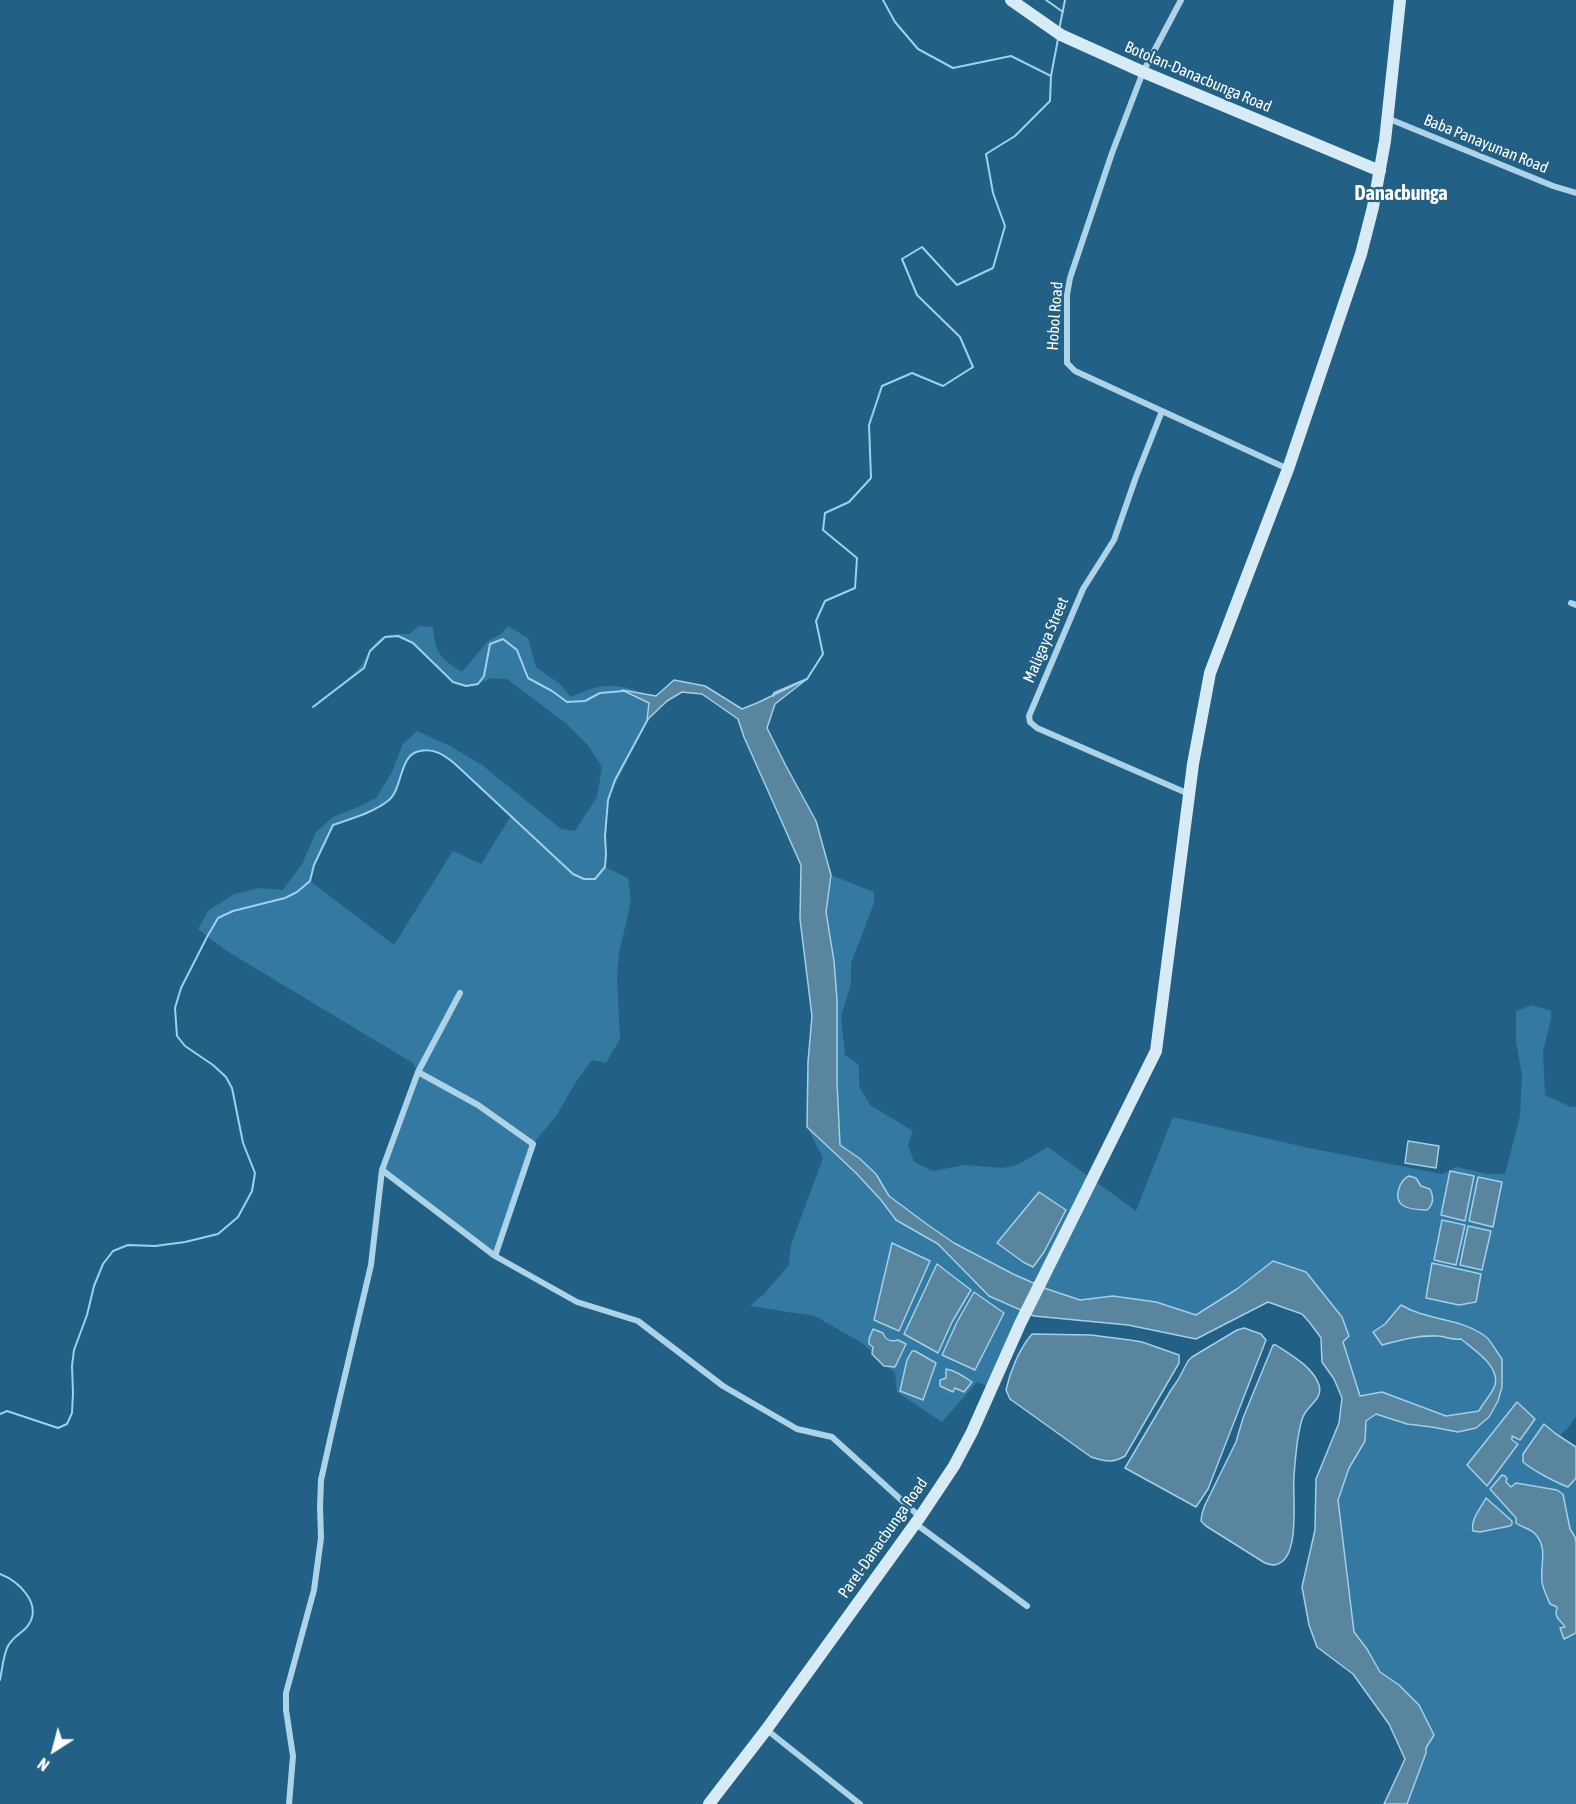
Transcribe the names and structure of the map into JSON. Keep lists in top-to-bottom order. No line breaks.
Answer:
{"streets":{"main road":["Botolan-Danacbunga Road","Parel-Danacbunga Road"],"street":["Baba Panayunan Road","Hobol Road","Maligaya Street"]},"crossings":[["Botolan-Danacbunga Road","Hobol Road"],["Botolan-Danacbunga Road","Parel-Danacbunga Road"],["Baba Panayunan Road","Parel-Danacbunga Road"],["Hobol Road","Maligaya Street"],["Hobol Road","Parel-Danacbunga Road"],["Maligaya Street","Parel-Danacbunga Road"]],"districts":["Danacbunga"],"north":"bottom left"}
